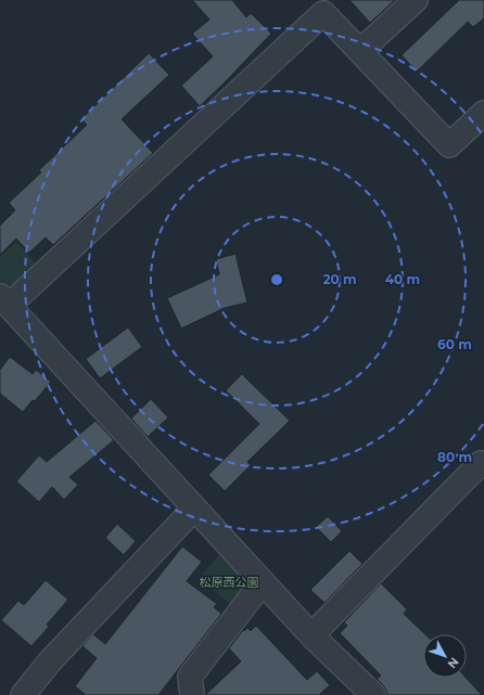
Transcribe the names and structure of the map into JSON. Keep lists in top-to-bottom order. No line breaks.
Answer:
{"parks":["松原西公園"],"north":"bottom right","rings":["20 m","40 m","60 m","80 m"]}
